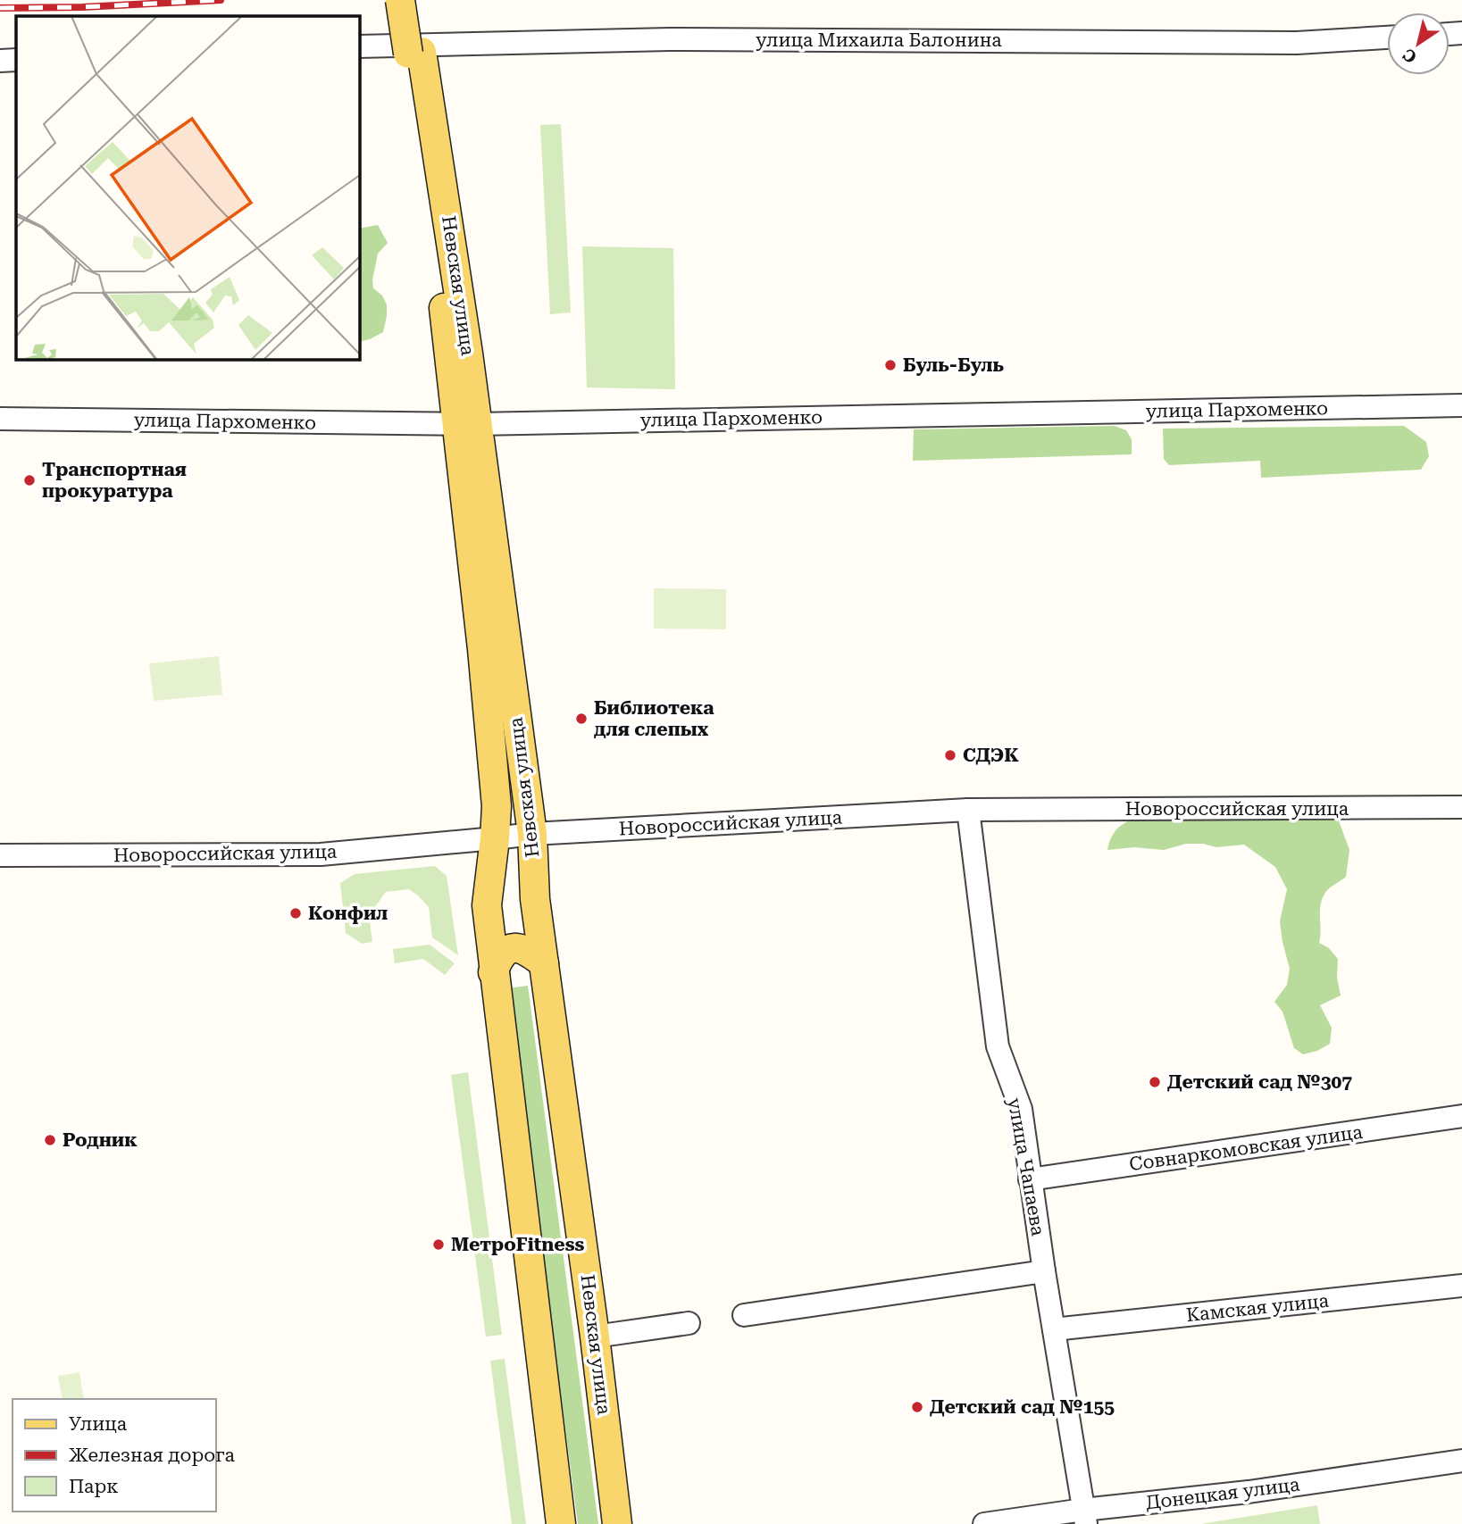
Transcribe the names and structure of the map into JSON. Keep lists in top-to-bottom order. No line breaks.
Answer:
{"streets":{"main road":["Невская улица"],"street":["улица Михаила Балонина","улица Пархоменко","Новороссийская улица","Совнаркомовская улица","улица Чапаева","Камская улица","Донецкая улица"]},"crossings":[["Невская улица","улица Пархоменко"],["Невская улица","Новороссийская улица"],["Новороссийская улица","улица Чапаева"],["Совнаркомовская улица","улица Чапаева"],["улица Чапаева","Камская улица"],["улица Чапаева","Донецкая улица"]],"places":["Буль-Буль","Транспортная прокуратура","Библиотека для слепых","СДЭК","Конфил","Детский сад №307","Родник","МетроFitness","Детский сад №155"],"legend":["Улица","Железная дорога","Парк"],"north":"bottom left"}
